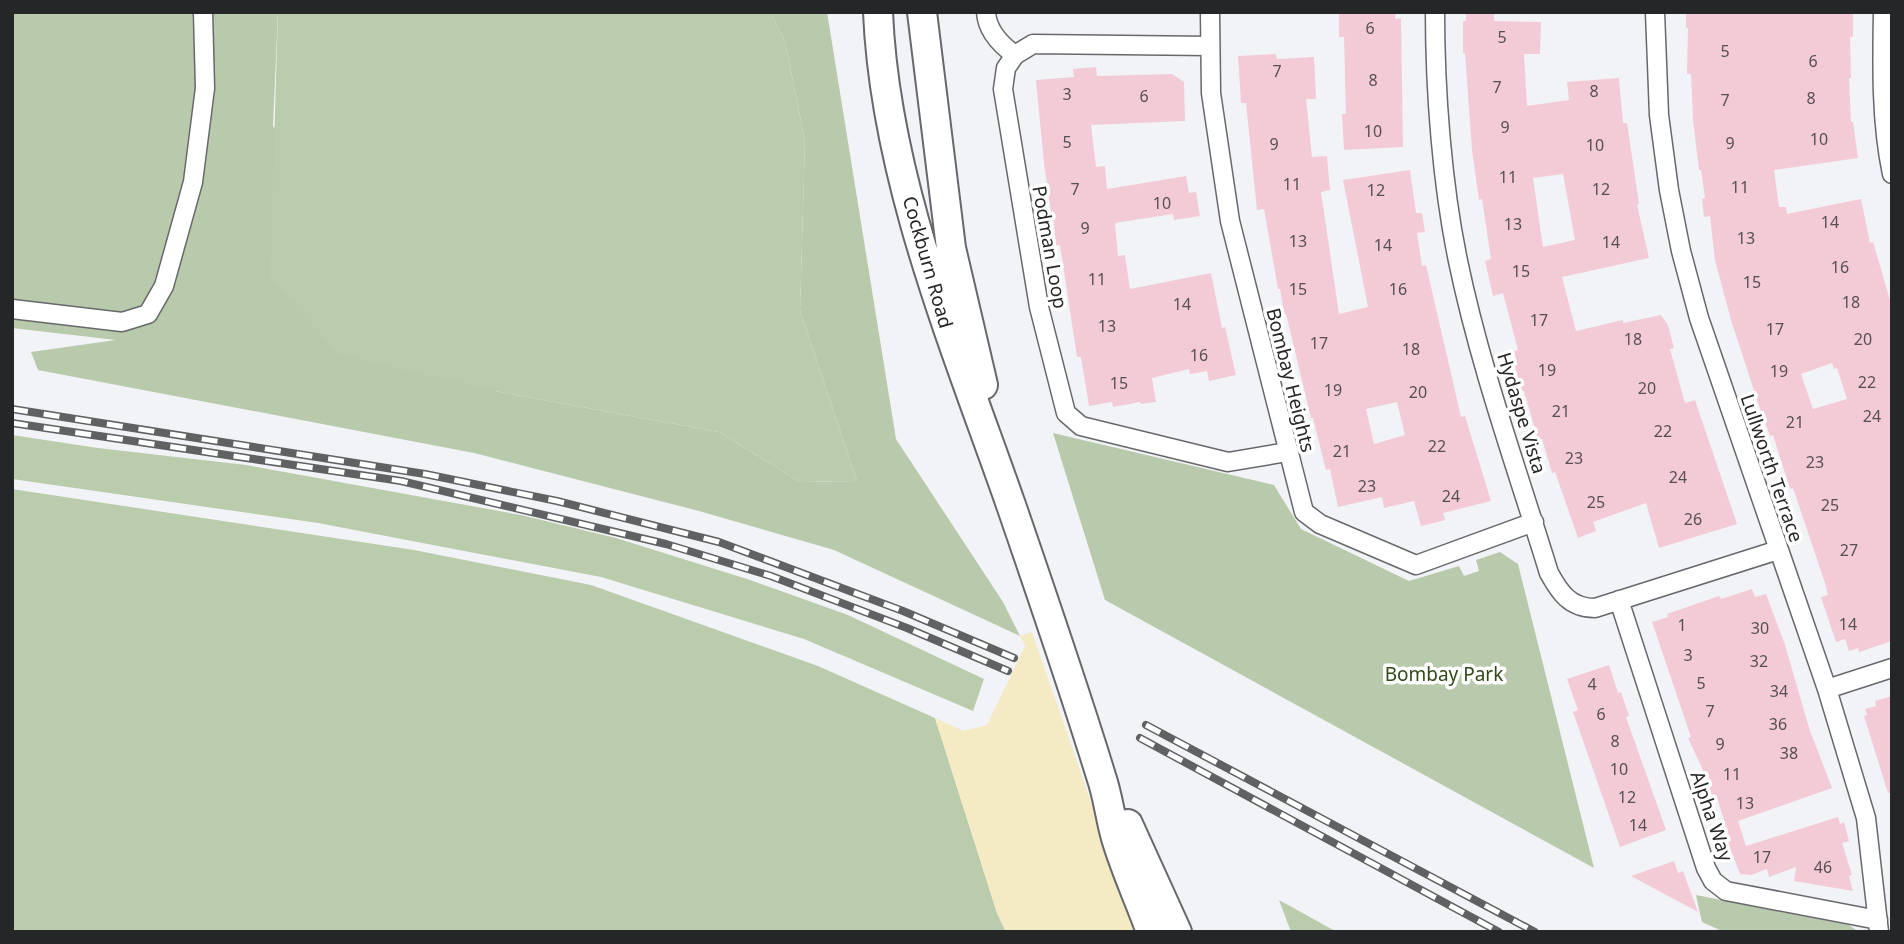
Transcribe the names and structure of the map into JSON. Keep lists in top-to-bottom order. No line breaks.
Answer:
{"streets":{"main road":["Cockburn Road"],"street":["Podman Loop","Bombay Heights","Hydaspe Vista","Lullworth Terrace","Alpha Way"]},"crossings":[["Podman Loop","Bombay Heights"],["Bombay Heights","Hydaspe Vista"],["Hydaspe Vista","Lullworth Terrace"],["Hydaspe Vista","Alpha Way"],["Lullworth Terrace","Alpha Way"]],"parks":["Bombay Park"],"house_numbers":["6","5","5","6","7","8","7","8","3","6","8","7","9","10","10","5","9","9","10","11","11","11","7","12","12","10","14","13","9","13","13","14","14","16","15","11","15","15","16","18","14","17","13","17","18","20","17","18","16","19","19","22","15","20","19","20","21","24","21","22","22","21","23","23","24","23","24","25","25","26","27","14","1","30","3","32","5","4","34","7","6","36","8","9","38","10","11","12","13","14","17","46"]}
